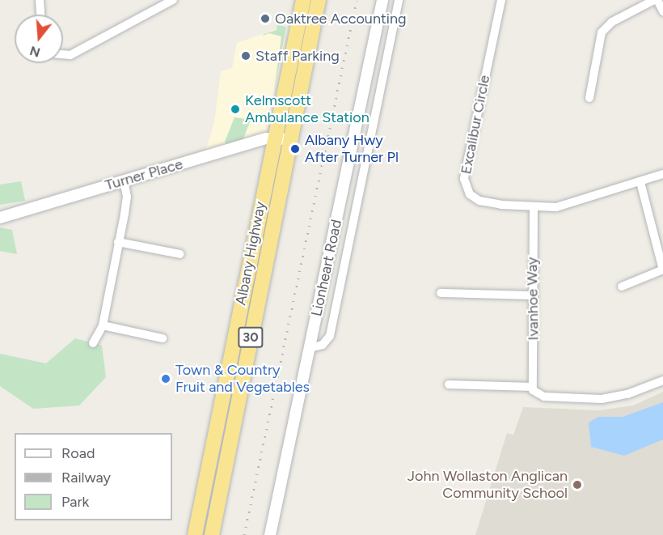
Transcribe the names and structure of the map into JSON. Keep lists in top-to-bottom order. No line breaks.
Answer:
{"streets":{"highway":["Albany Highway","30"],"main road":["Turner Place","Lionheart Road"],"street":["Excalibur Circle","Ivanhoe Way"]},"crossings":[["Excalibur Circle","Ivanhoe Way"],["Turner Place","Albany Highway"]],"places":["Oaktree Accounting","Staff Parking","Kelmscott Ambulance Station","Albany Hwy After Turner Pl","Town & Country Fruit and Vegetables","John Wollaston Anglican Community School"],"legend":["Road","Railway","Park"],"north":"bottom"}
